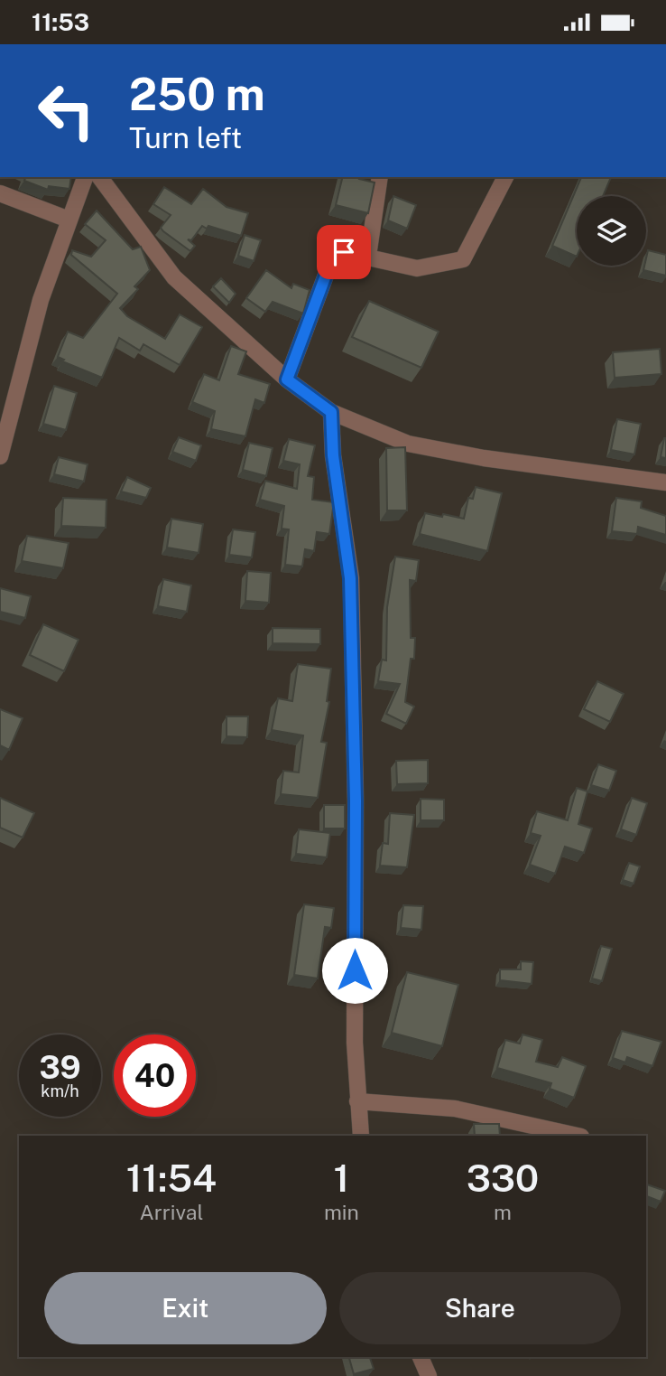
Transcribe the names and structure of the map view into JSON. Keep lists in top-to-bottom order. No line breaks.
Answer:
{"page":{"status":"11:53","turn":["250 m","Turn left"],"speed":"39 km/h","limit":"40","eta":["11:54","Arrival","1","min","330","m"],"buttons":["Exit","Share"]}}
